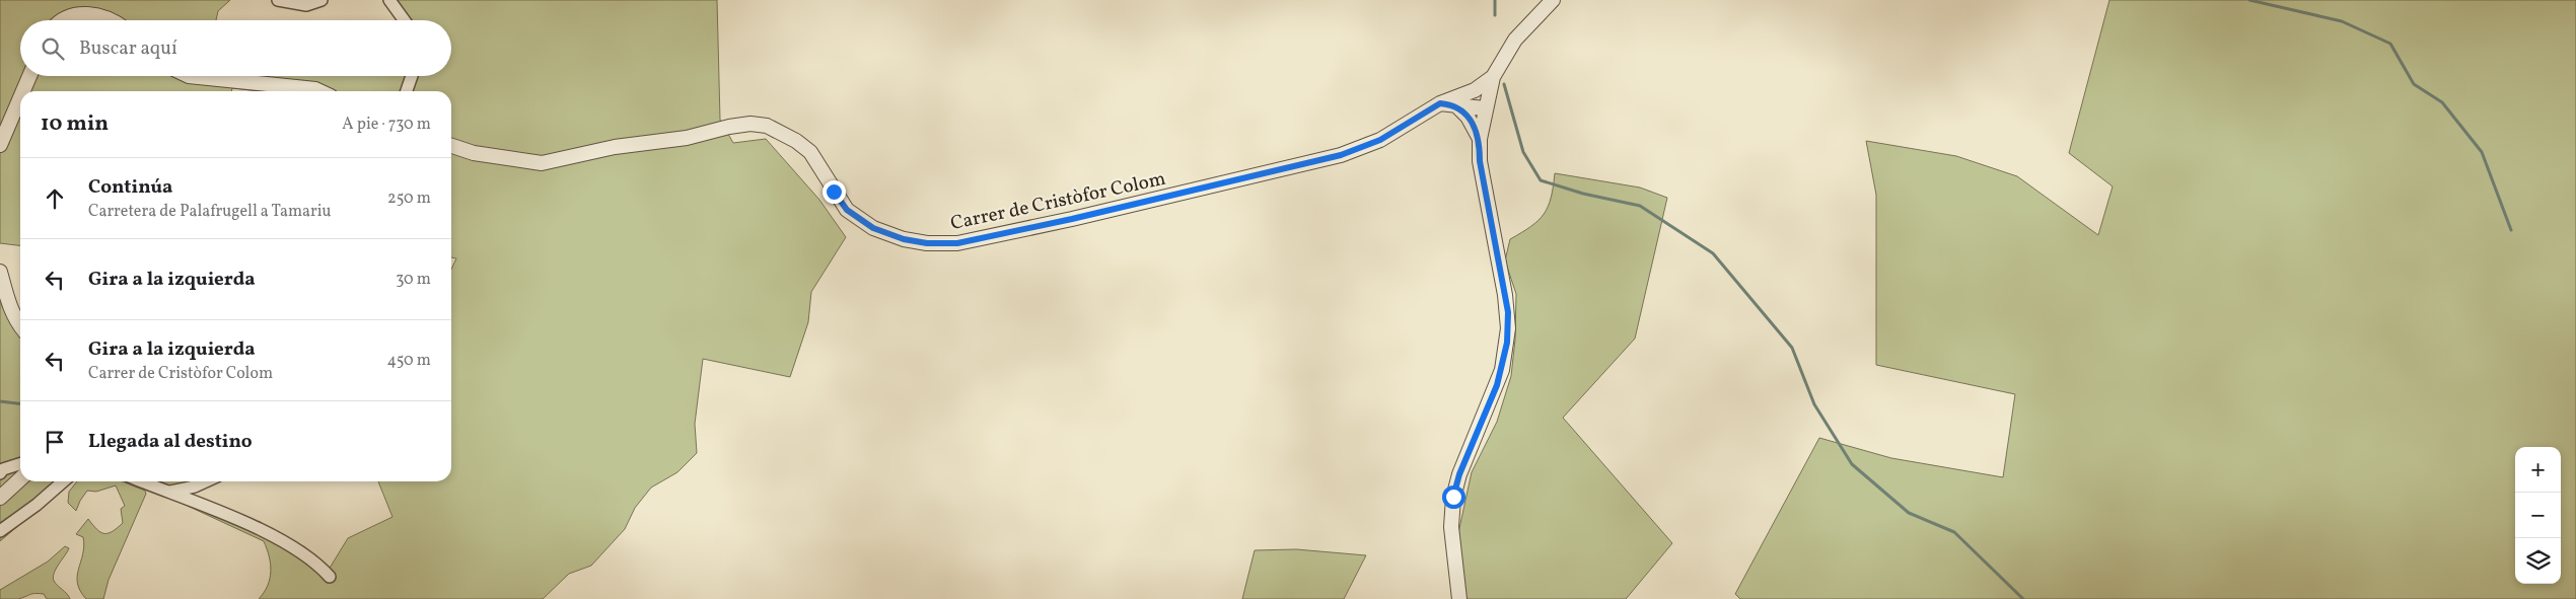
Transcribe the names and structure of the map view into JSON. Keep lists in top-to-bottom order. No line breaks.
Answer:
{"streets":{"street":["Carrer de Cristòfor Colom"]},"page":{"search":"Buscar aquí","heading":["10 min","A pie · 730 m"],"list":[["Continúa","Carretera de Palafrugell a Tamariu","250 m"],["Gira a la izquierda","30 m"],["Gira a la izquierda","Carrer de Cristòfor Colom","450 m"],"Llegada al destino"],"map_buttons":["+","−"]}}
